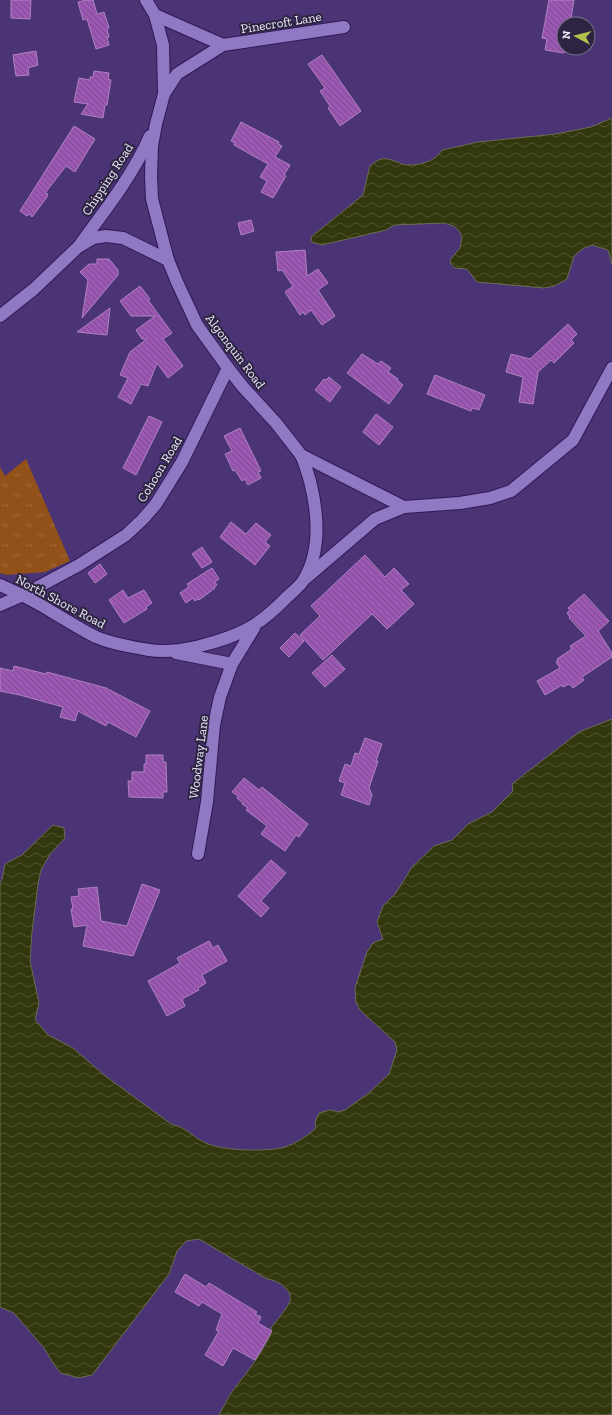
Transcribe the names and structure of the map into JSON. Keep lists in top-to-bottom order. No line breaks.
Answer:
{"streets":{"street":["Pinecroft Lane","Chipping Road","Algonquin Road","Cohoon Road","North Shore Road","Woodway Lane"]},"crossings":[["Pinecroft Lane","Algonquin Road"],["Chipping Road","Algonquin Road"],["Algonquin Road","Cohoon Road"],["Algonquin Road","North Shore Road"],["Cohoon Road","North Shore Road"],["North Shore Road","Woodway Lane"]],"north":"left"}
